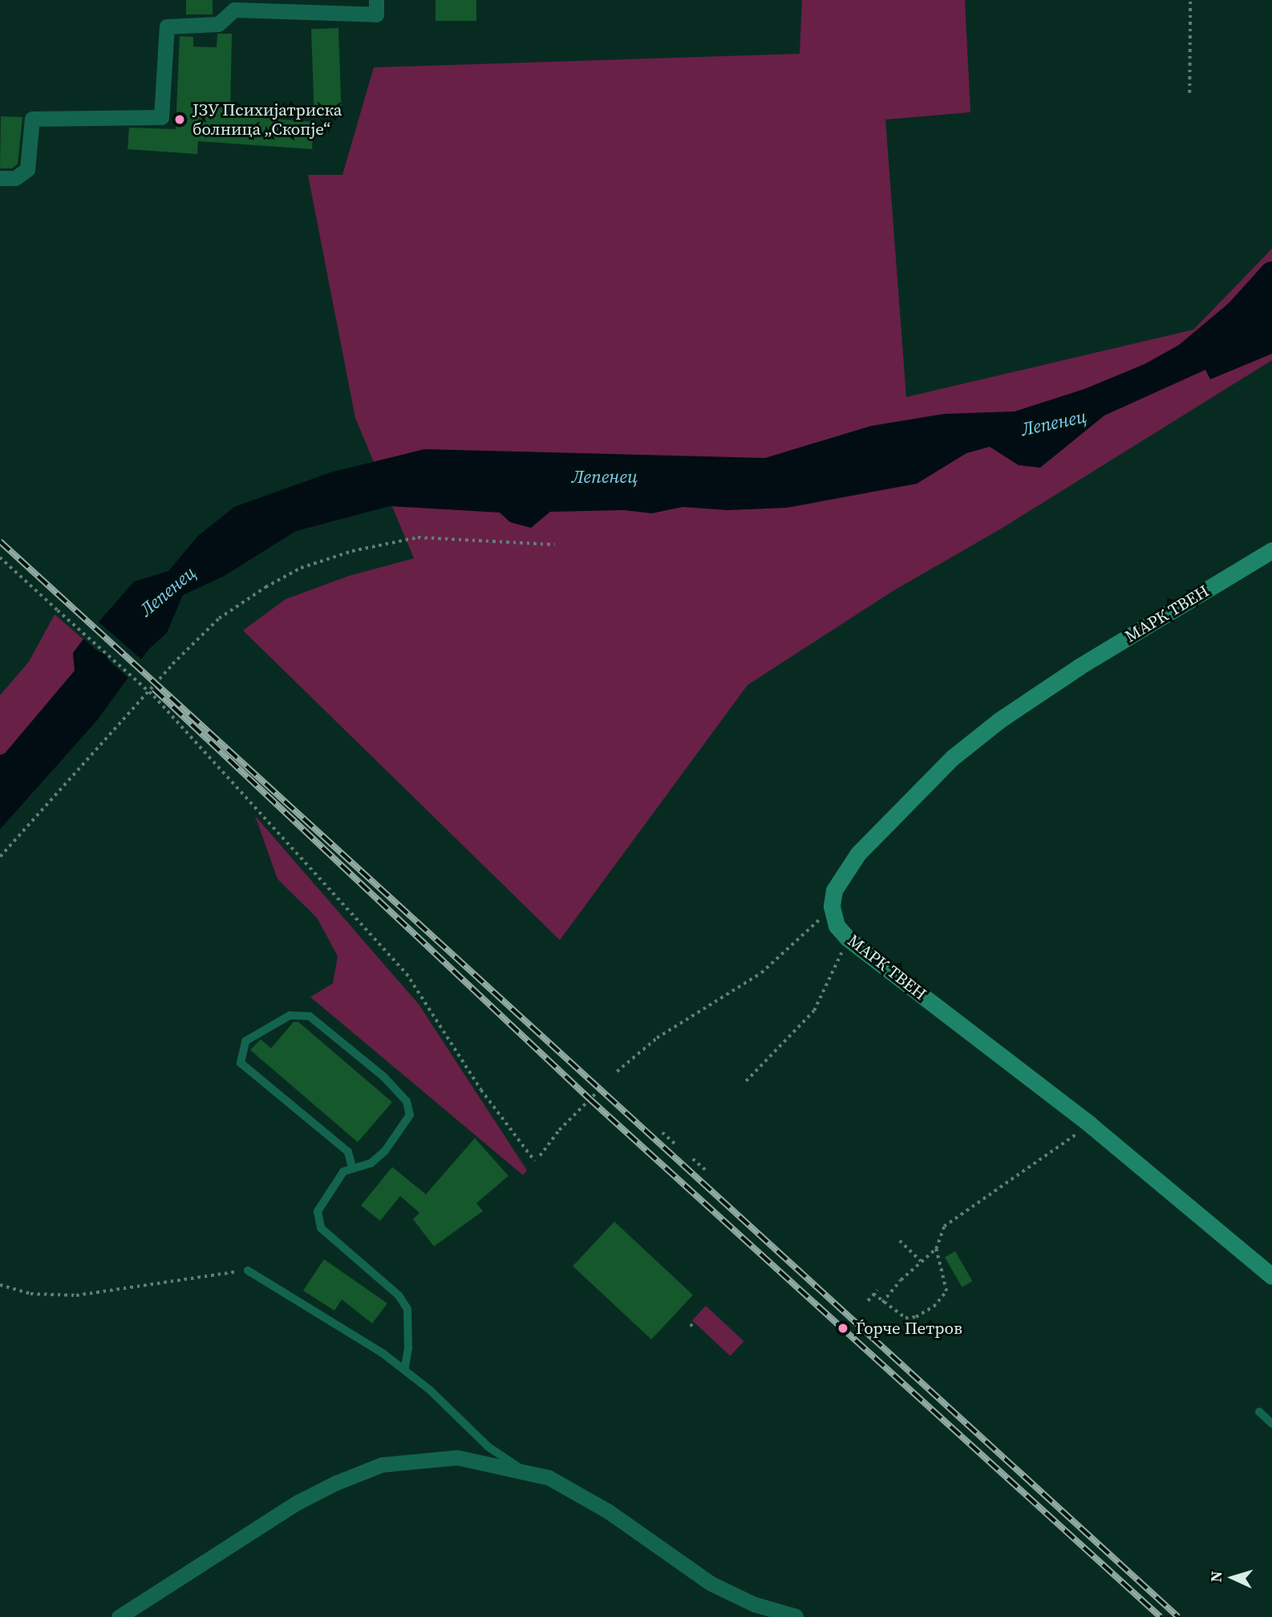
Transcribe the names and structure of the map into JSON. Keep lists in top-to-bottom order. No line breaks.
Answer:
{"streets":{"street":["МАРК ТВЕН"]},"water":["Лепенец"],"places":["ЈЗУ Психијатриска болница „Скопје“","Ѓорче Петров"],"north":"left"}
